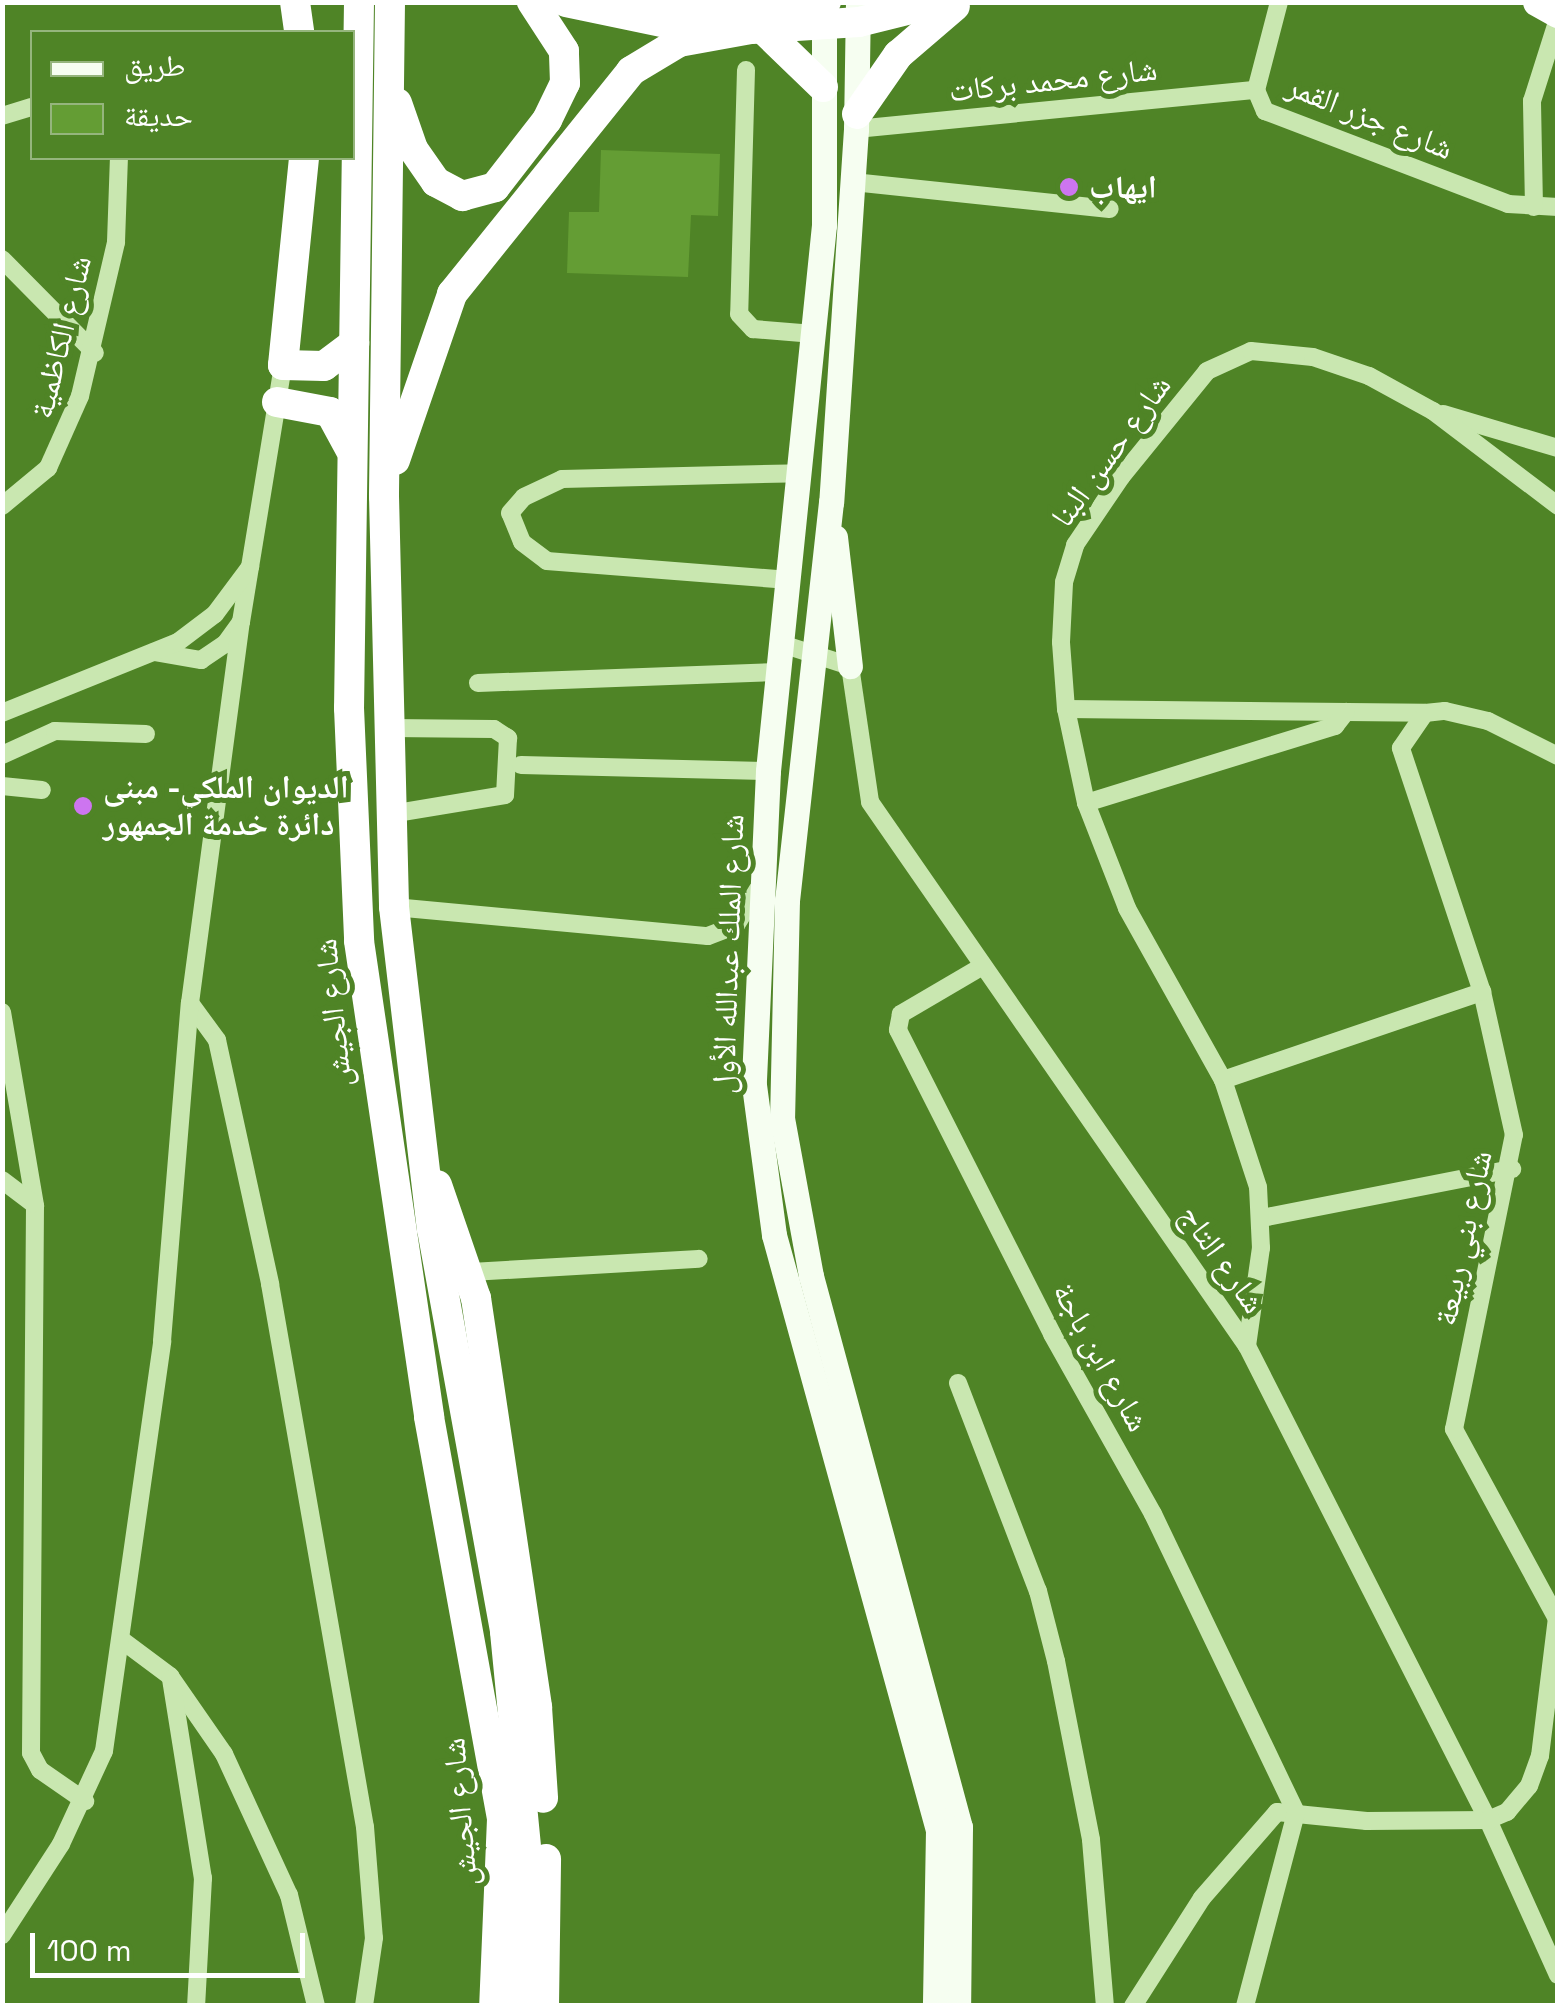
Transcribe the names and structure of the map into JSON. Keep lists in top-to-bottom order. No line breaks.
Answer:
{"streets":{"highway":["شارع الجيش"],"main road":["شارع الملك عبدالله الأول"],"street":["شارع محمد بركات","شارع جزر القمر","شارع الكاظمية","شارع حسن البنا","شارع بني ربيعة","شارع التاج","شارع ابن باجة"]},"crossings":[["شارع محمد بركات","شارع جزر القمر"],["شارع محمد بركات","شارع الملك عبدالله الأول"],["شارع حسن البنا","شارع التاج"],["شارع التاج","شارع ابن باجة"]],"places":["ايهاب","الديوان الملكي- مبنى دائرة خدمة الجمهور"],"legend":["طريق","حديقة"],"scale_bar":"100 m"}
